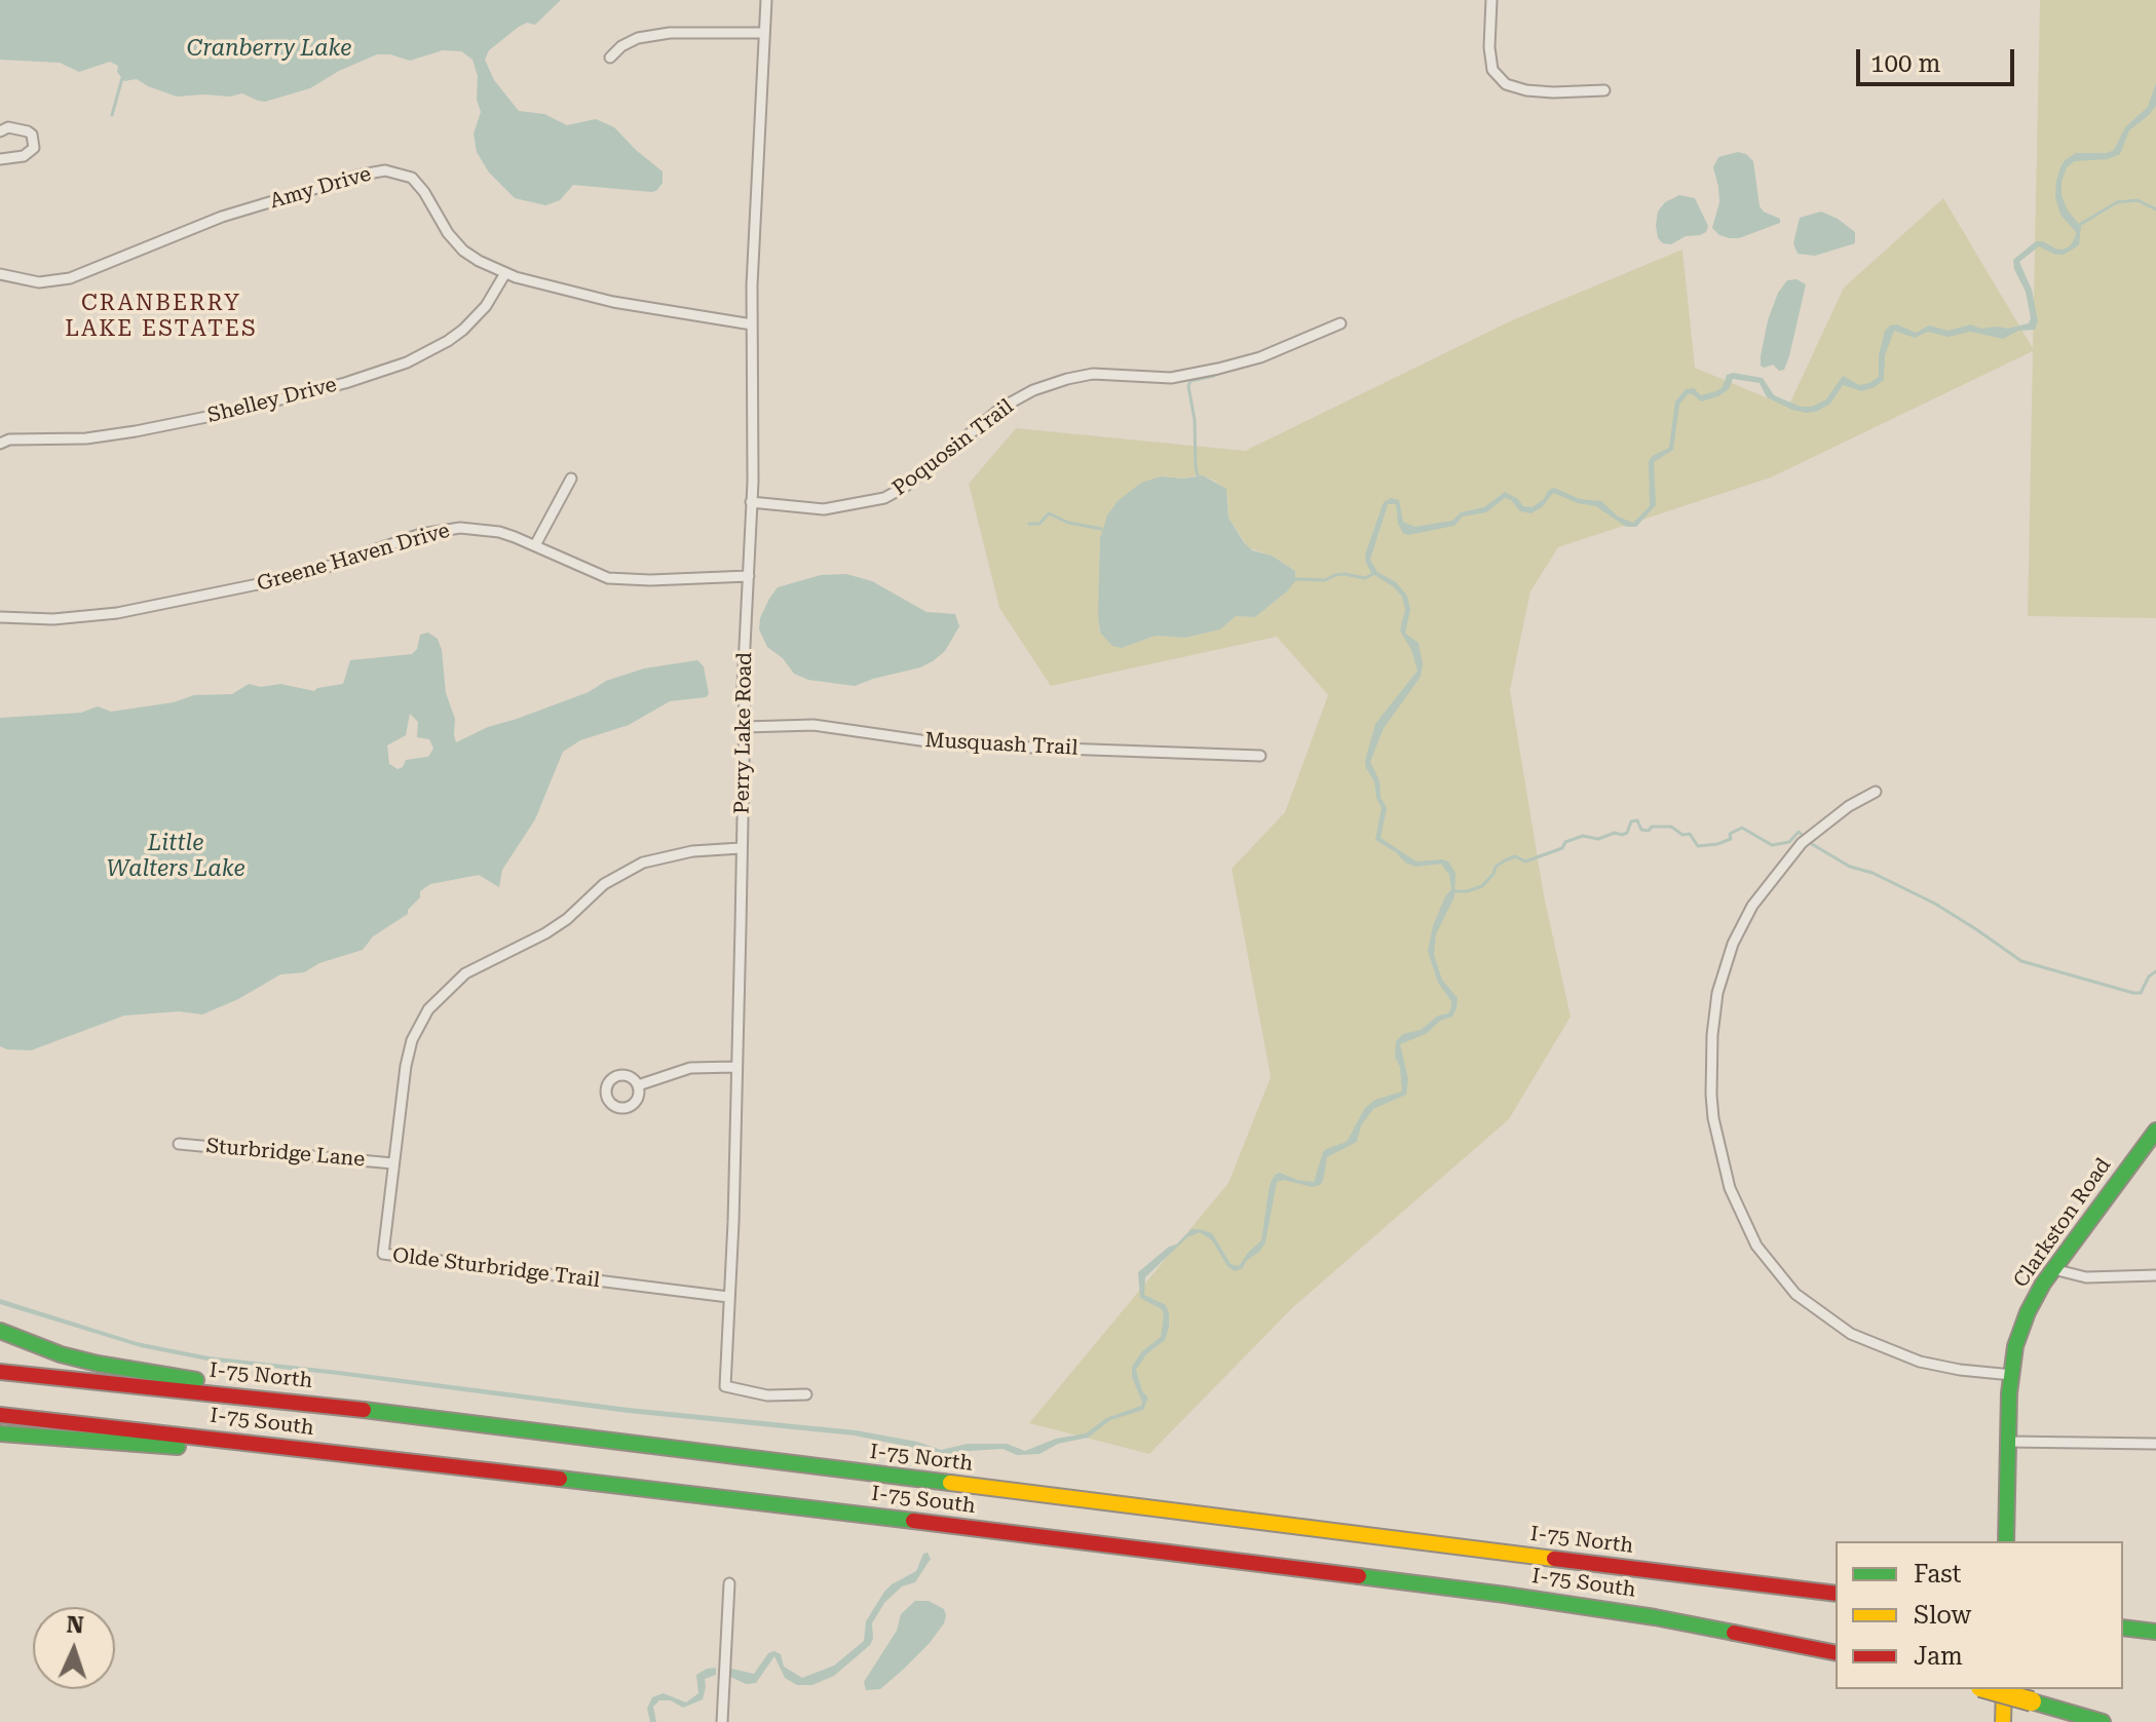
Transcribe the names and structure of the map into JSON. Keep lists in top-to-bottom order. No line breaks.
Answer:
{"streets":{"main road":["Clarkston Road","I-75 North","I-75 South"],"street":["Amy Drive","Shelley Drive","Poquosin Trail","Greene Haven Drive","Perry Lake Road","Musquash Trail","Sturbridge Lane","Olde Sturbridge Trail"]},"crossings":[["Amy Drive","Shelley Drive"],["Amy Drive","Perry Lake Road"],["Poquosin Trail","Perry Lake Road"],["Greene Haven Drive","Perry Lake Road"],["Perry Lake Road","Musquash Trail"],["Perry Lake Road","Olde Sturbridge Trail"],["Sturbridge Lane","Olde Sturbridge Trail"]],"districts":["CRANBERRY LAKE ESTATES"],"water":["Cranberry Lake","Little Walters Lake"],"legend":["Fast","Slow","Jam"],"scale_bar":"100 m","north":"top"}
